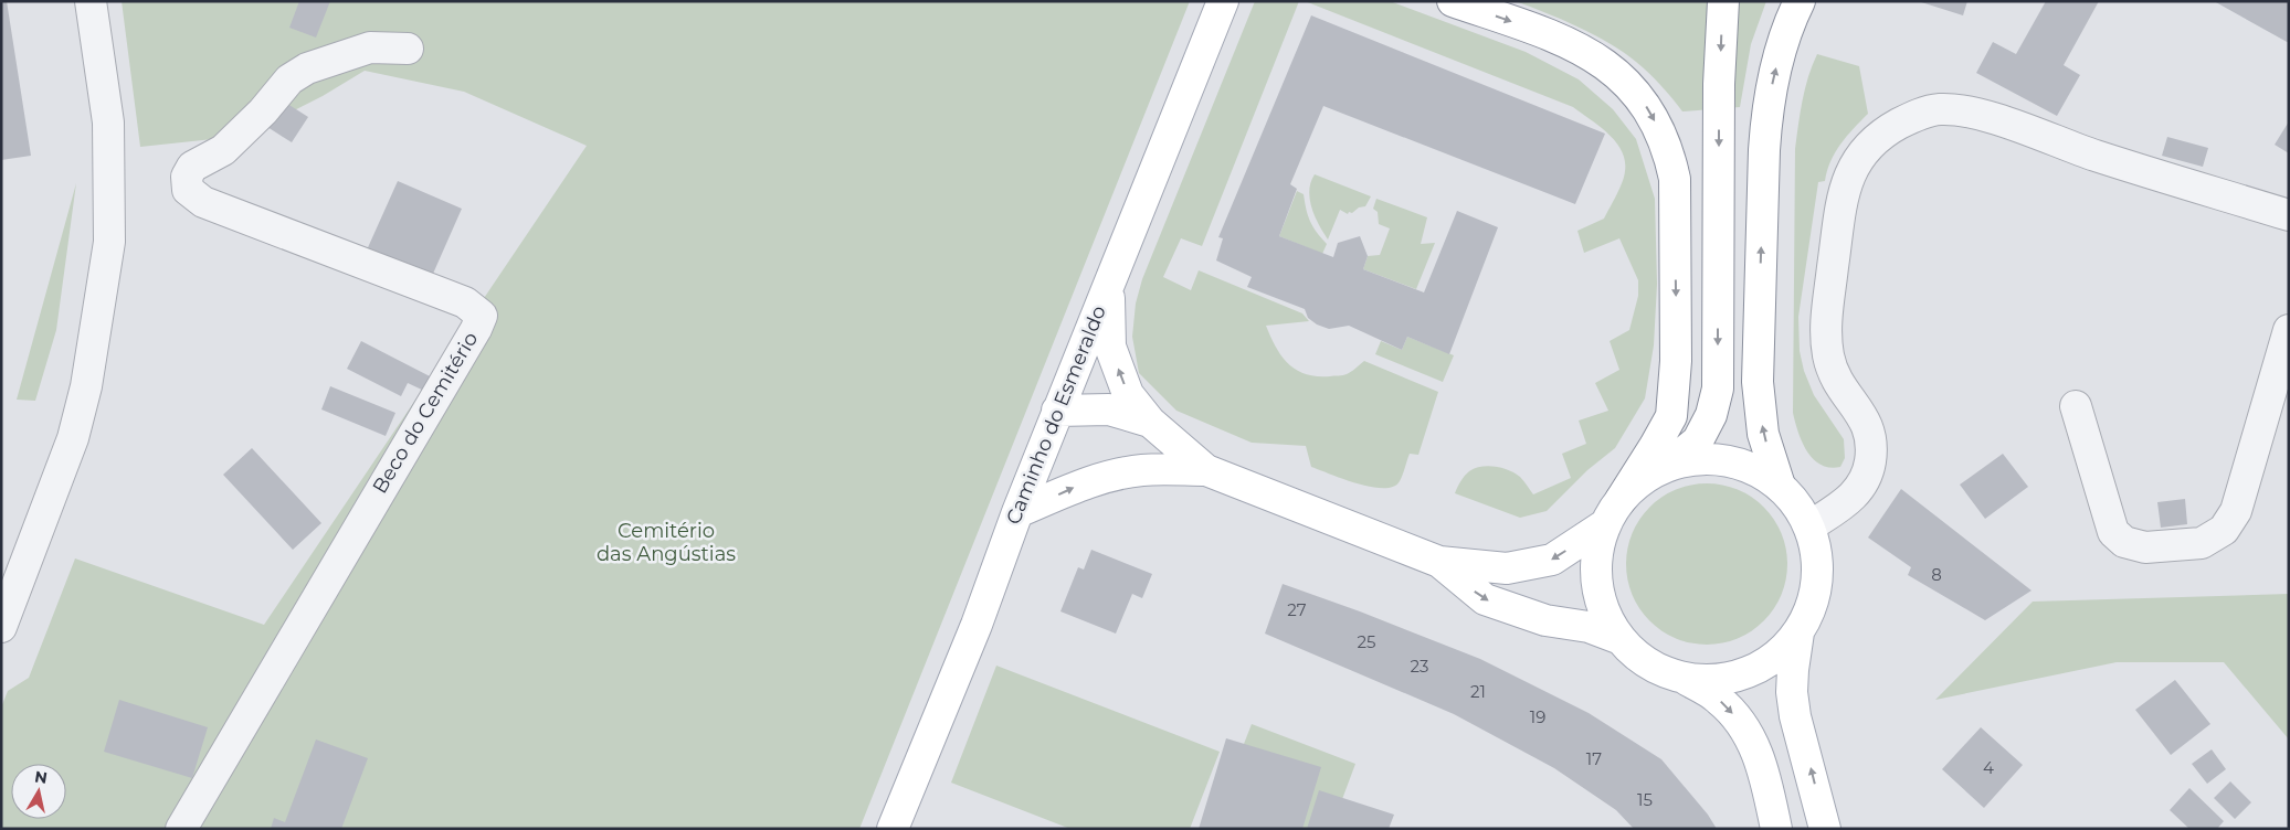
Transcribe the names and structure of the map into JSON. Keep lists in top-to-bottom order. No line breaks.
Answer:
{"streets":{"main road":["Caminho do Esmeraldo"],"street":["Beco do Cemitério"]},"parks":["Cemitério das Angústias"],"house_numbers":["8","27","25","23","21","19","17","4","15"],"north":"top"}
